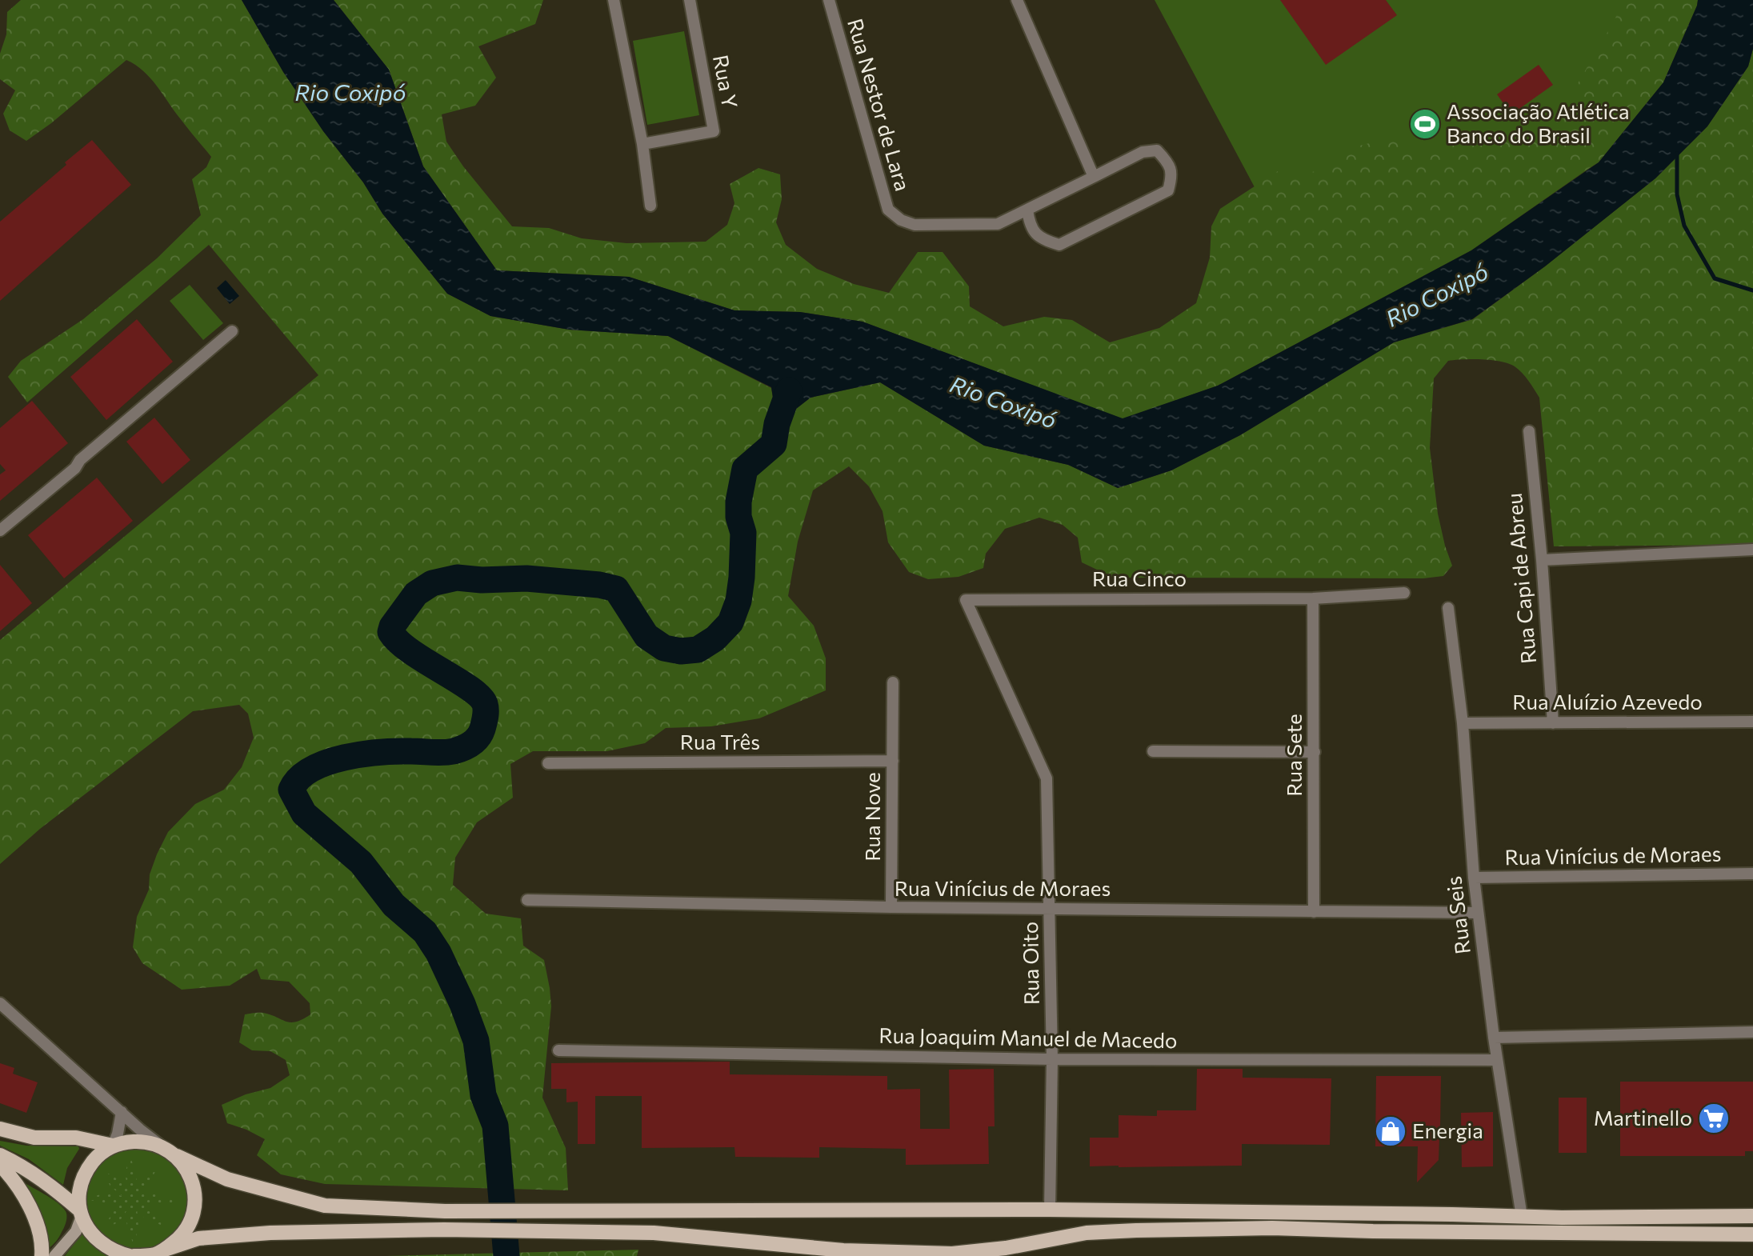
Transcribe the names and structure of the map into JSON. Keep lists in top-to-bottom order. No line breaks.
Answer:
{"streets":{"street":["Rua Y","Rua Nestor de Lara","Rua Capi de Abreu","Rua Cinco","Rua Aluízio Azevedo","Rua Três","Rua Sete","Rua Nove","Rua Vinícius de Moraes","Rua Seis","Rua Oito","Rua Joaquim Manuel de Macedo"]},"crossings":[["Rua Capi de Abreu","Rua Aluízio Azevedo"],["Rua Cinco","Rua Sete"],["Rua Cinco","Rua Oito"],["Rua Aluízio Azevedo","Rua Seis"],["Rua Três","Rua Nove"],["Rua Sete","Rua Vinícius de Moraes"],["Rua Nove","Rua Vinícius de Moraes"],["Rua Vinícius de Moraes","Rua Seis"],["Rua Vinícius de Moraes","Rua Oito"],["Rua Seis","Rua Joaquim Manuel de Macedo"],["Rua Oito","Rua Joaquim Manuel de Macedo"]],"water":["Rio Coxipó"],"places":{"sports":["Associação Atlética Banco do Brasil"],"supermarket":["Martinello"],"shop":["Energia"]}}
